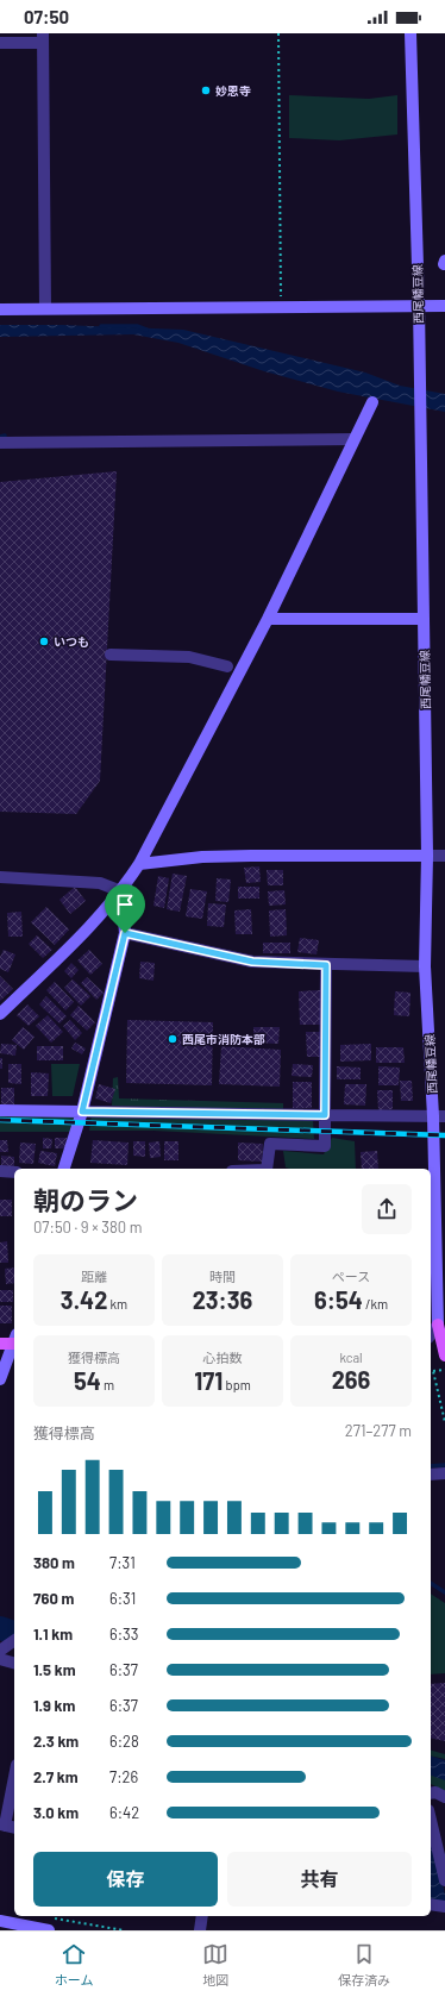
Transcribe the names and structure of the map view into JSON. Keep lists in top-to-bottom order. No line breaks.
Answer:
{"streets":{"street":["西尾幡豆線"]},"places":["妙恩寺","いつも","西尾市消防本部"],"page":{"status":"07:50","heading":["朝のラン","07:50 · 9 × 380 m"],"stats":[["距離","3.42 km"],["時間","23:36"],["ペース","6:54 /km"],["獲得標高","54 m"],["心拍数","171 bpm"],["kcal","266"]],"chart":["獲得標高","271–277 m"],"list":[{"name":"380 m","note":"7:31"},{"name":"760 m","note":"6:31"},{"name":"1.1 km","note":"6:33"},{"name":"1.5 km","note":"6:37"},{"name":"1.9 km","note":"6:37"},{"name":"2.3 km","note":"6:28"},{"name":"2.7 km","note":"7:26"},{"name":"3.0 km","note":"6:42"}],"buttons":["保存","共有"],"tabs":["ホーム","地図","保存済み"]}}
